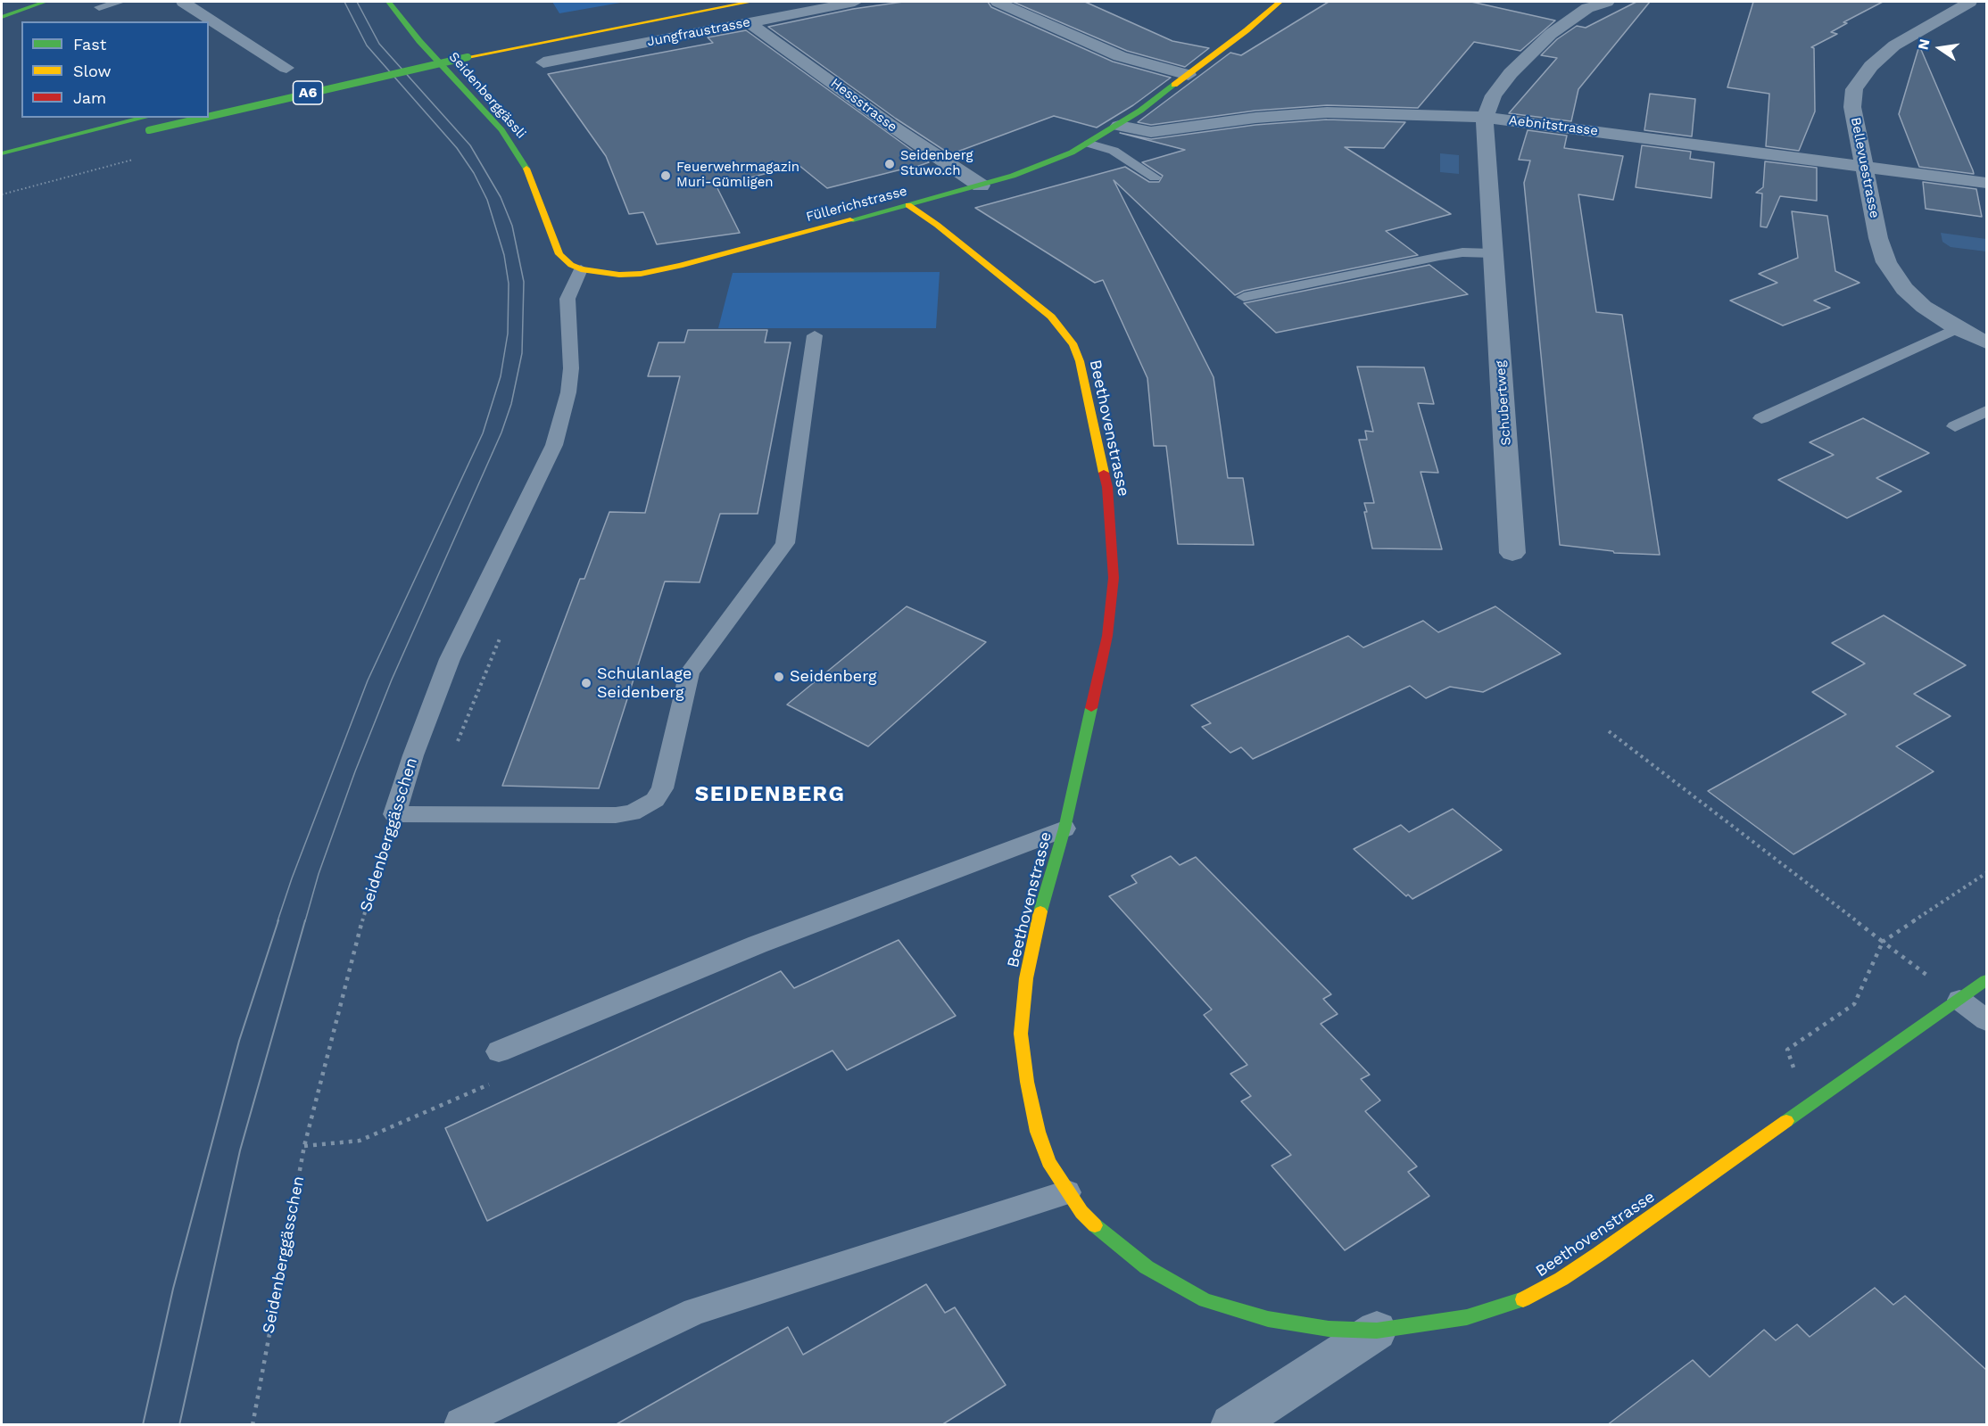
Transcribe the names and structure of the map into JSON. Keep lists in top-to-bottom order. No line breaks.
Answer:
{"streets":{"main road":["A6","Seidenberggässli","Füllerichstrasse","Beethovenstrasse"],"street":["Jungfraustrasse","Hessstrasse","Aebnitstrasse","Bellevuestrasse","Schubertweg"],"lane":["Seidenberggässchen"]},"crossings":[["Jungfraustrasse","Hessstrasse"],["Seidenberggässli","Füllerichstrasse"],["Seidenberggässli","Seidenberggässchen"],["Hessstrasse","Füllerichstrasse"],["Aebnitstrasse","Bellevuestrasse"],["Aebnitstrasse","Füllerichstrasse"],["Aebnitstrasse","Schubertweg"],["Füllerichstrasse","Beethovenstrasse"],["Füllerichstrasse","Seidenberggässchen"]],"districts":["SEIDENBERG"],"places":["Seidenberg Stuwo.ch","Feuerwehrmagazin Muri-Gümligen","Seidenberg","Schulanlage Seidenberg"],"legend":["Fast","Slow","Jam"],"north":"left"}
